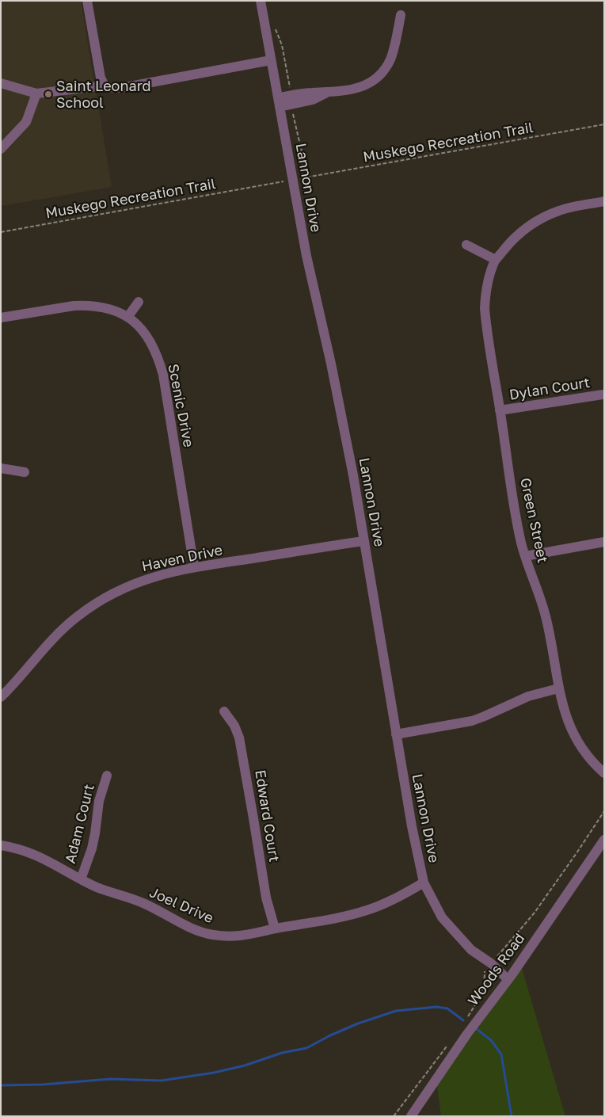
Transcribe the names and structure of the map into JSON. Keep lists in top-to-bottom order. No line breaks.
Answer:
{"streets":{"street":["Lannon Drive","Dylan Court","Scenic Drive","Green Street","Haven Drive","Edward Court","Adam Court","Joel Drive","Woods Road"],"path":["Muskego Recreation Trail"]},"crossings":[["Lannon Drive","Haven Drive"],["Lannon Drive","Joel Drive"],["Lannon Drive","Woods Road"],["Dylan Court","Green Street"],["Scenic Drive","Haven Drive"],["Edward Court","Joel Drive"],["Adam Court","Joel Drive"]],"places":["Saint Leonard School"]}
